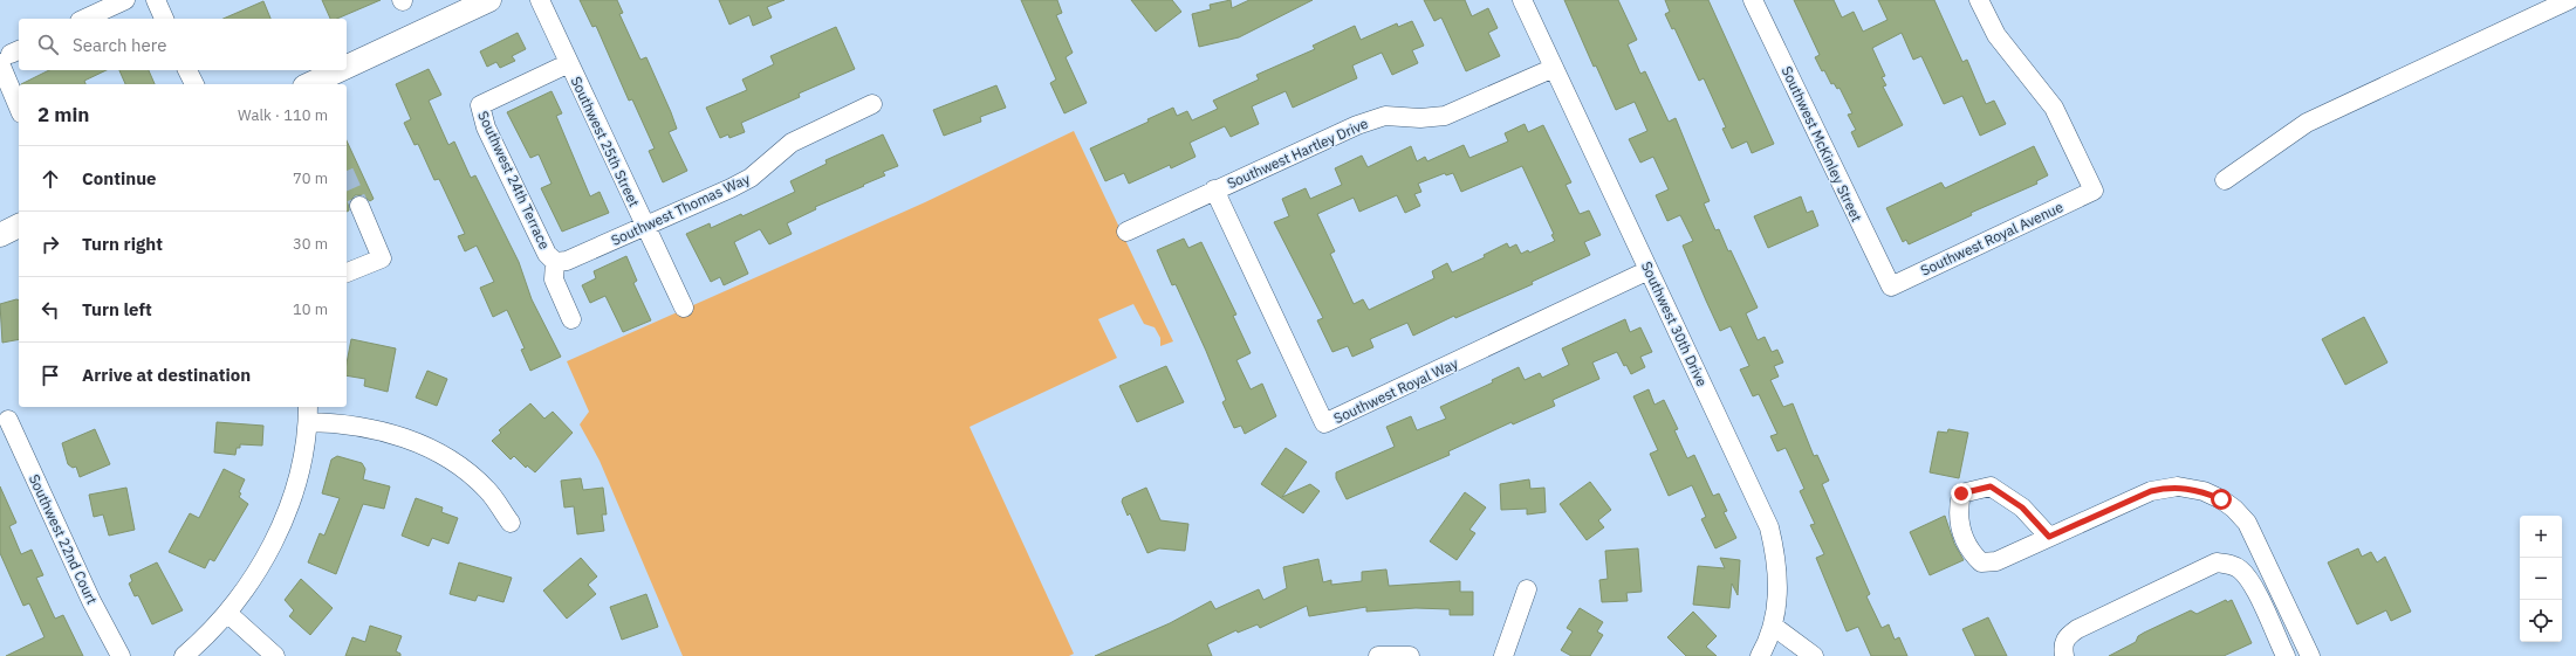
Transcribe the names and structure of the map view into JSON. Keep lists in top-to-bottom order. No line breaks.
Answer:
{"streets":{"street":["Southwest 25th Street","Southwest McKinley Street","Southwest Hartley Drive","Southwest 24th Terrace","Southwest Thomas Way","Southwest Royal Avenue","Southwest 30th Drive","Southwest Royal Way","Southwest 22nd Court"]},"crossings":[["Southwest 25th Street","Southwest 24th Terrace"],["Southwest 25th Street","Southwest Thomas Way"],["Southwest McKinley Street","Southwest Royal Avenue"],["Southwest Hartley Drive","Southwest 30th Drive"],["Southwest Hartley Drive","Southwest Royal Way"],["Southwest 24th Terrace","Southwest Thomas Way"],["Southwest 30th Drive","Southwest Royal Way"]],"page":{"search":"Search here","heading":["2 min","Walk · 110 m"],"list":[["Continue","70 m"],["Turn right","30 m"],["Turn left","10 m"],"Arrive at destination"],"map_buttons":["+","−"]}}
